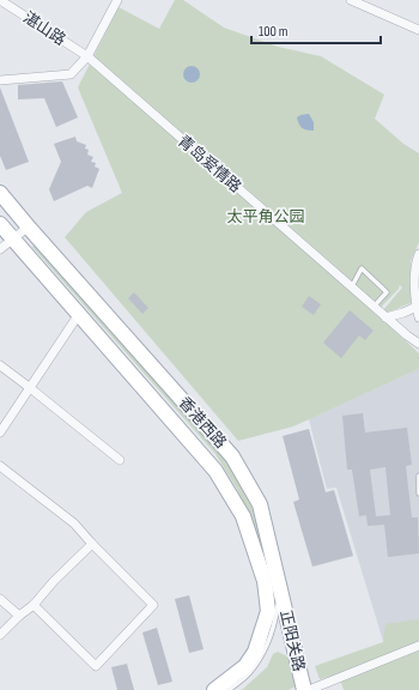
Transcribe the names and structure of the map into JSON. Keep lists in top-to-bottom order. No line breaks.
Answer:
{"streets":{"main road":["香港西路","正阳关路"],"street":["湛山路","青岛爱情路"]},"crossings":[["湛山路","青岛爱情路"],["香港西路","正阳关路"]],"parks":["太平角公园"],"scale_bar":"100 m"}
